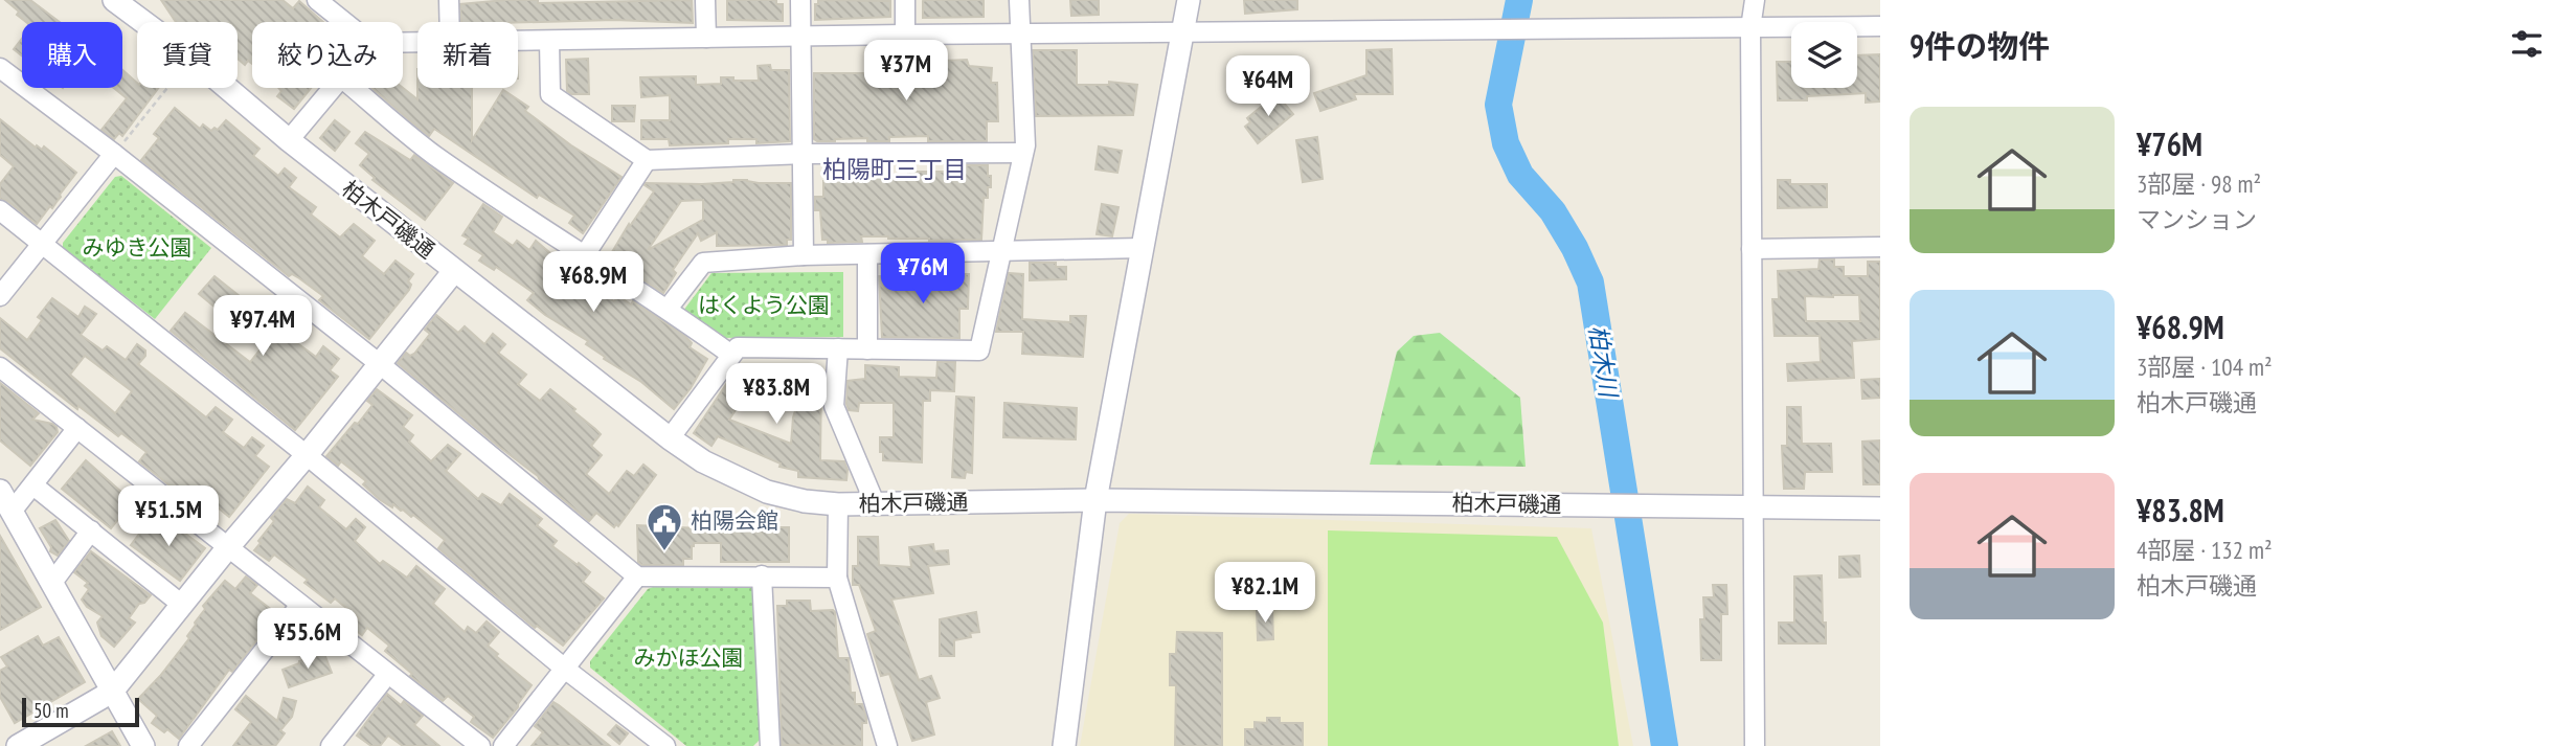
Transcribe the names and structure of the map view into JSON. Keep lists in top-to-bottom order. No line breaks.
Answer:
{"streets":{"street":["柏木戸磯通"]},"districts":["柏陽町三丁目"],"water":["柏木川"],"parks":["みゆき公園","はくよう公園","みかほ公園"],"places":{"public building":["柏陽会館"]},"scale_bar":"50 m","page":{"heading":"9件の物件","chip":["購入","賃貸","絞り込み","新着"],"price":["¥37M","¥64M","¥76M","¥68.9M","¥97.4M","¥83.8M","¥51.5M","¥82.1M","¥55.6M"],"list":[{"name":"¥76M","note":"3部屋 · 98 m² · マンション"},{"name":"¥68.9M","note":"3部屋 · 104 m² · 柏木戸磯通"},{"name":"¥83.8M","note":"4部屋 · 132 m² · 柏木戸磯通"}],"scale":"50 m"}}
